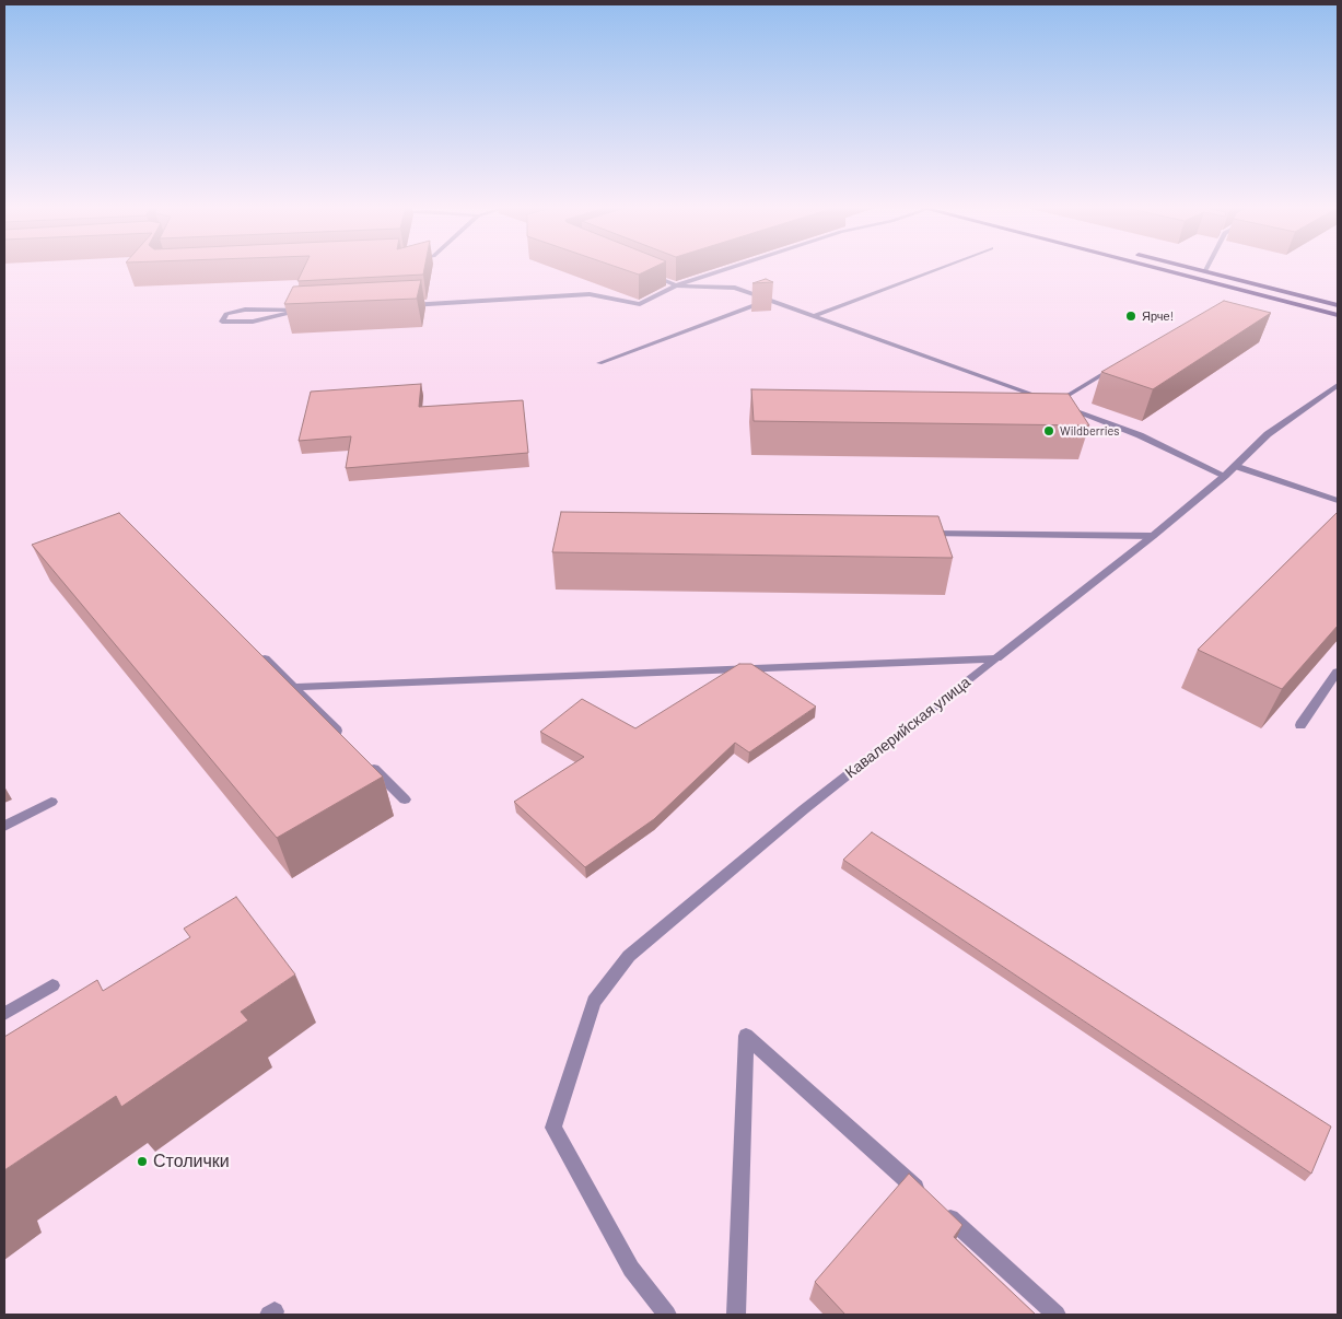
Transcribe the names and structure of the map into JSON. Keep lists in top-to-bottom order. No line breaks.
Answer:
{"streets":{"street":["Кавалерийская улица"]},"places":["Ярче!","Wildberries","Столички"]}
